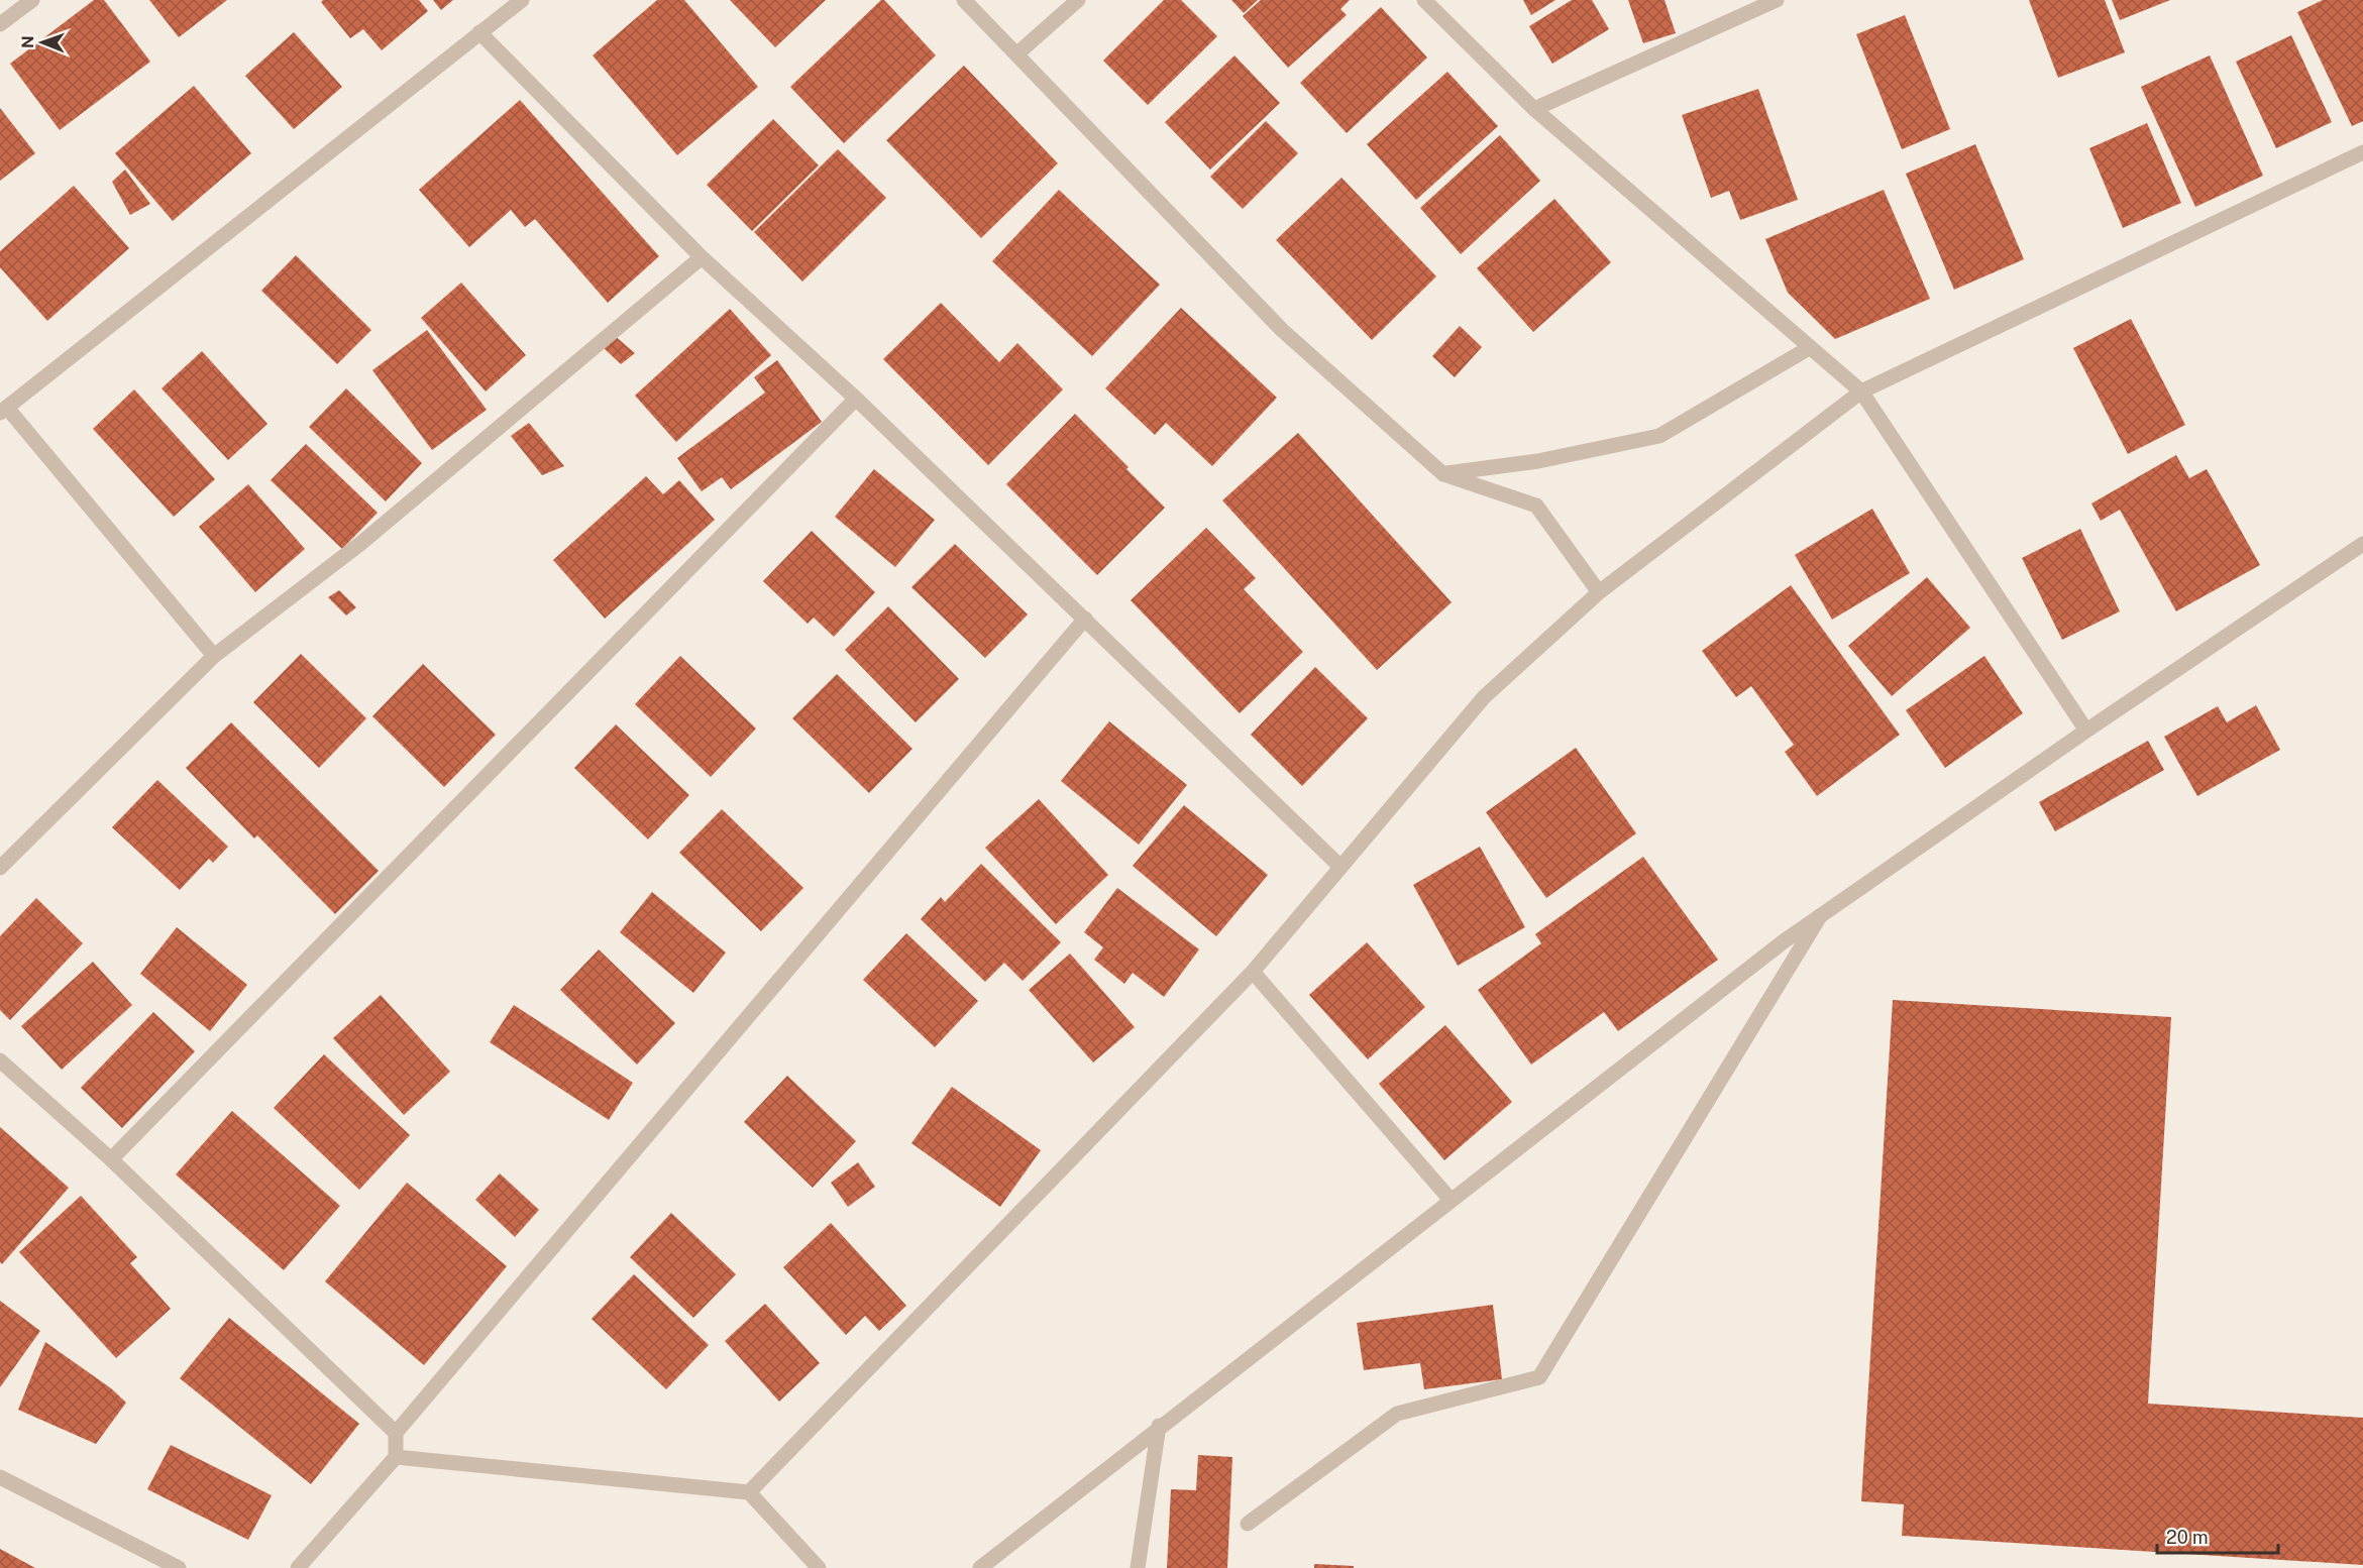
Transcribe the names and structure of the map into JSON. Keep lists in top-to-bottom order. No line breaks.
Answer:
{"scale_bar":"20 m","north":"left"}
